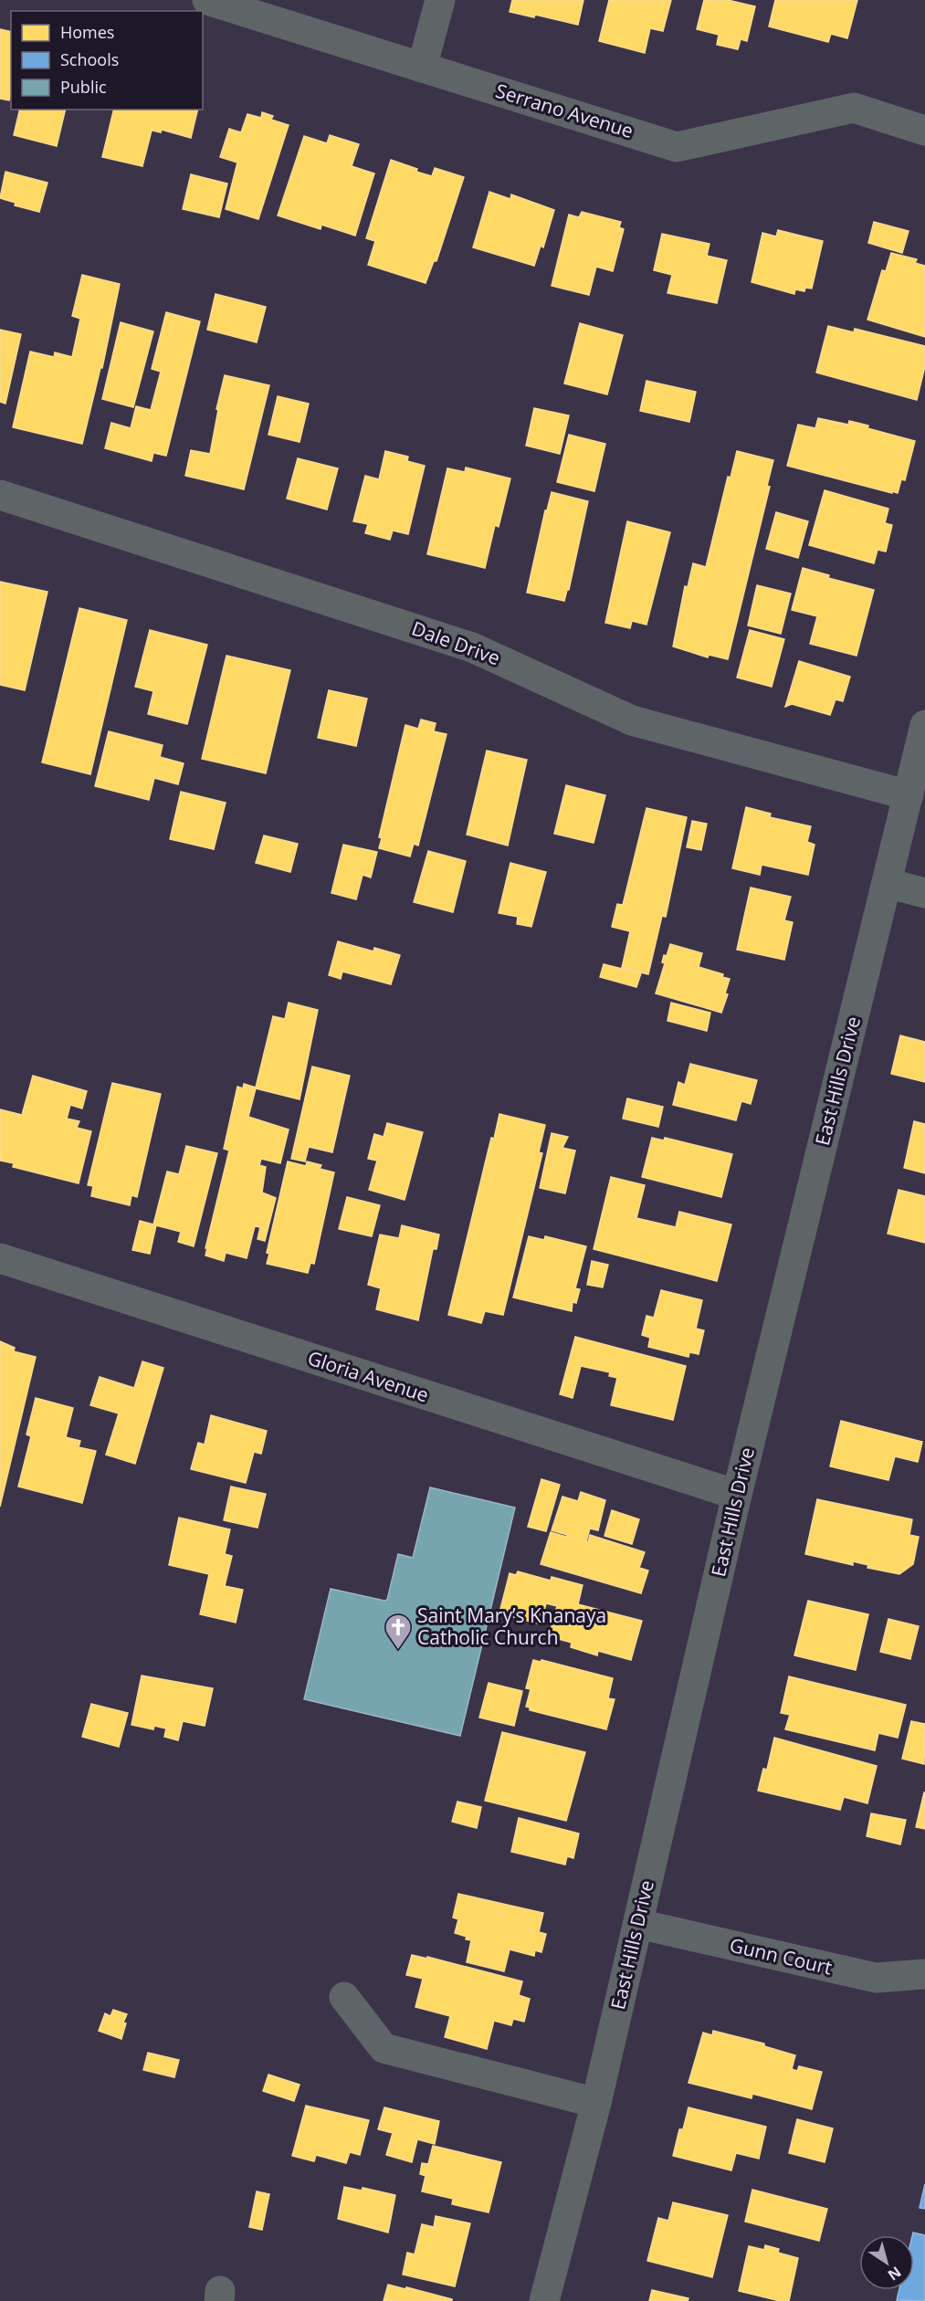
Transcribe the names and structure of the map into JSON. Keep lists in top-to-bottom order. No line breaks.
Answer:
{"streets":{"street":["Serrano Avenue","Dale Drive","East Hills Drive","Gloria Avenue","Gunn Court"]},"crossings":[["Dale Drive","East Hills Drive"],["East Hills Drive","Gloria Avenue"],["East Hills Drive","Gunn Court"]],"places":{"church":["Saint Mary’s Knanaya Catholic Church"]},"legend":["Homes","Schools","Public"],"north":"bottom right"}
